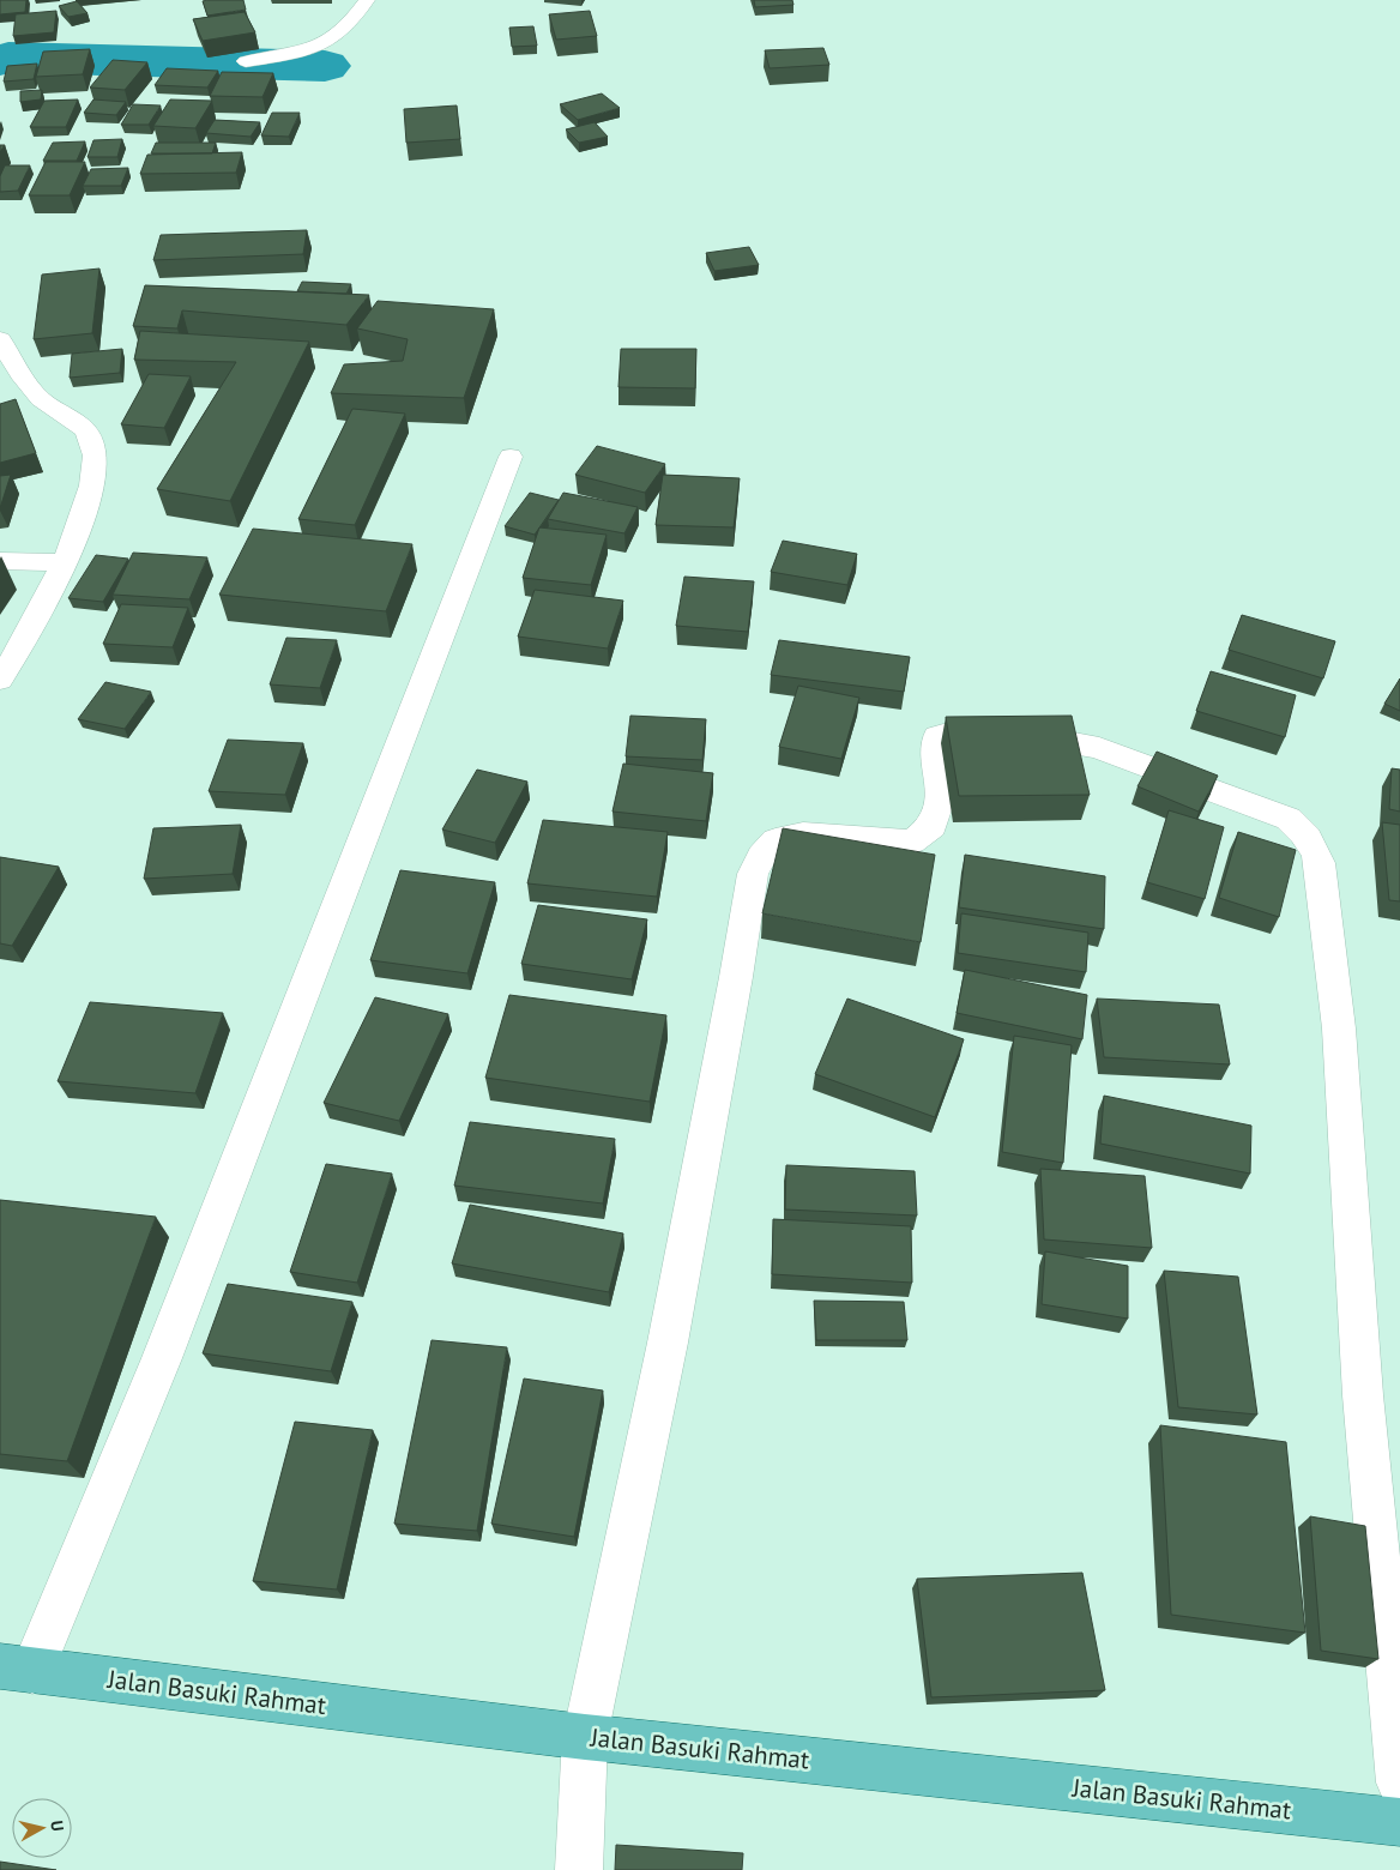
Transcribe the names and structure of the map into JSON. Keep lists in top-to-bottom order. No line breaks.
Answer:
{"streets":{"main road":["Jalan Basuki Rahmat"]},"north":"right"}
